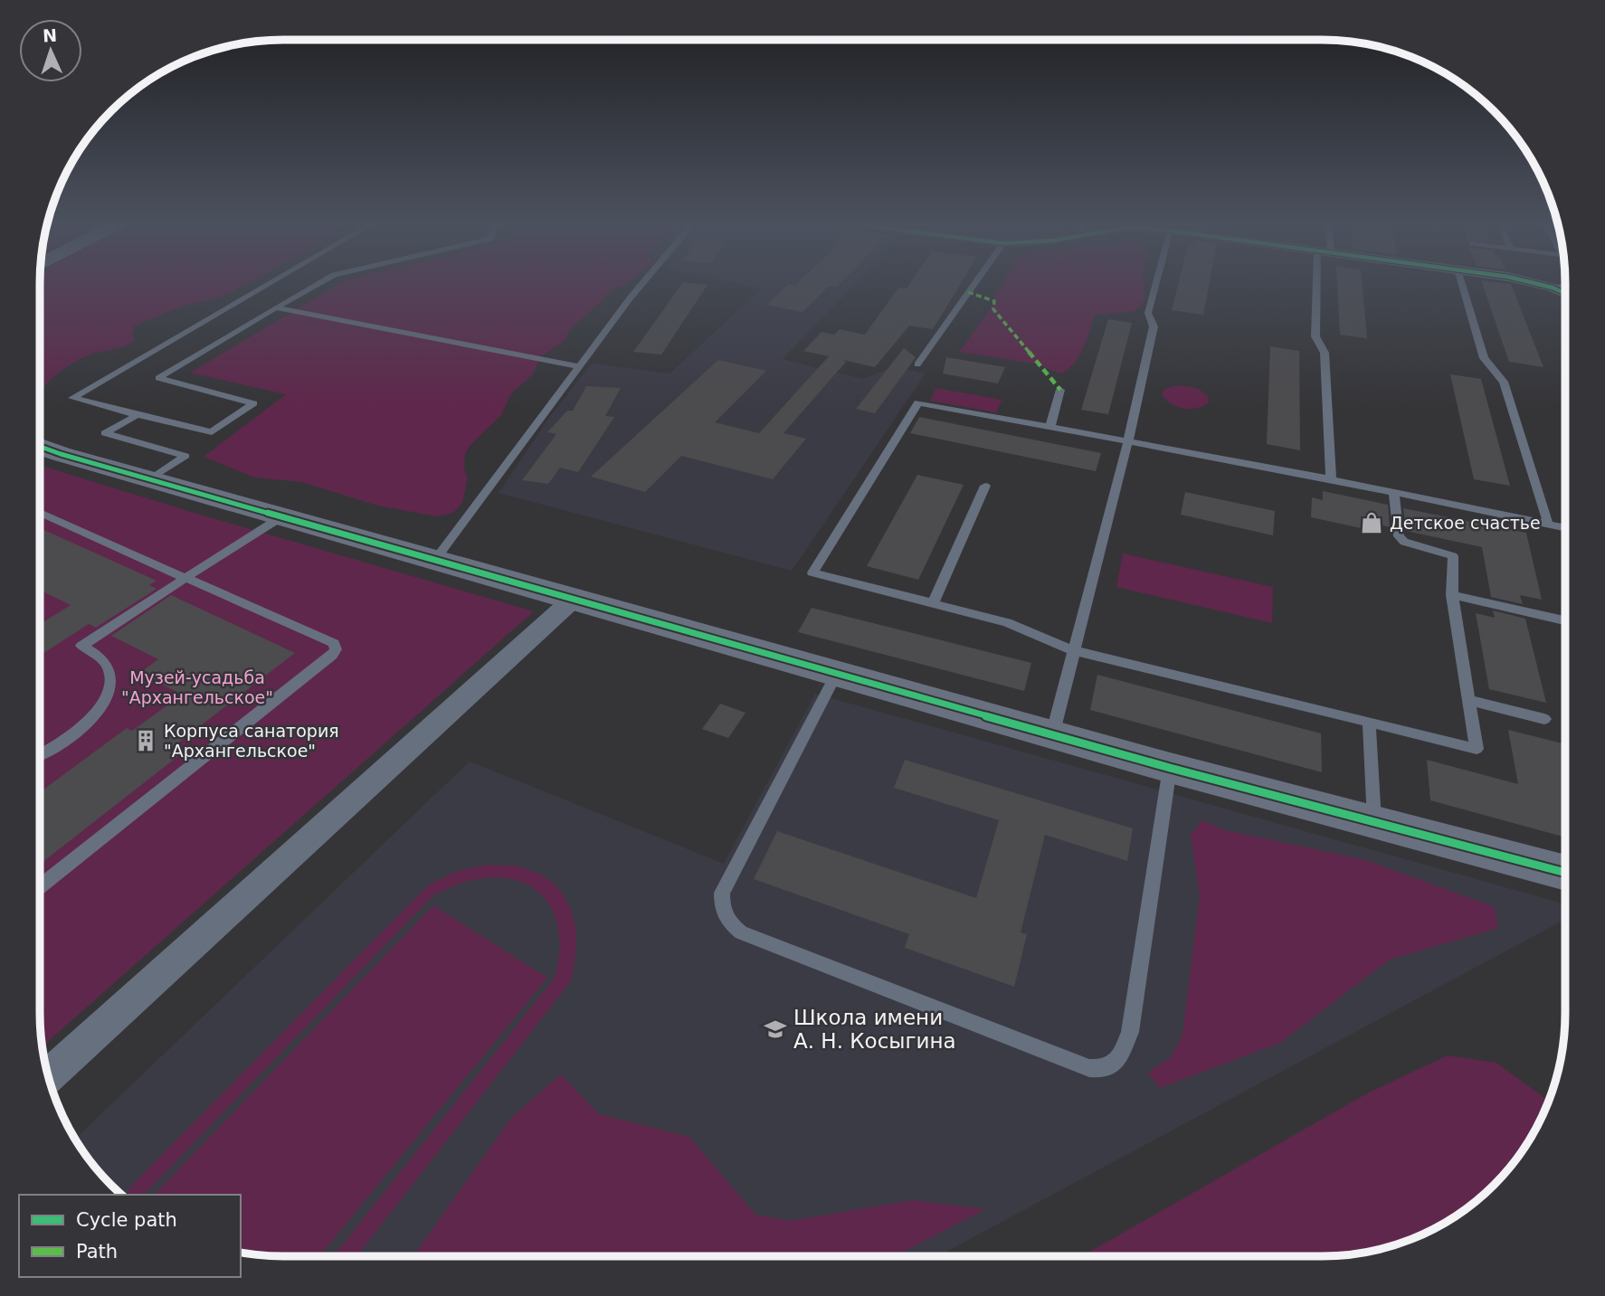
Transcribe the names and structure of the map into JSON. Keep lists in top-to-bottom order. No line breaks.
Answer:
{"parks":["Музей-усадьба \"Архангельское\""],"places":{"shop":["Детское счастье"],"building":["Корпуса санатория \"Архангельское\""],"school or university":["Школа имени А. Н. Косыгина"]},"legend":["Cycle path","Path"],"north":"top"}
